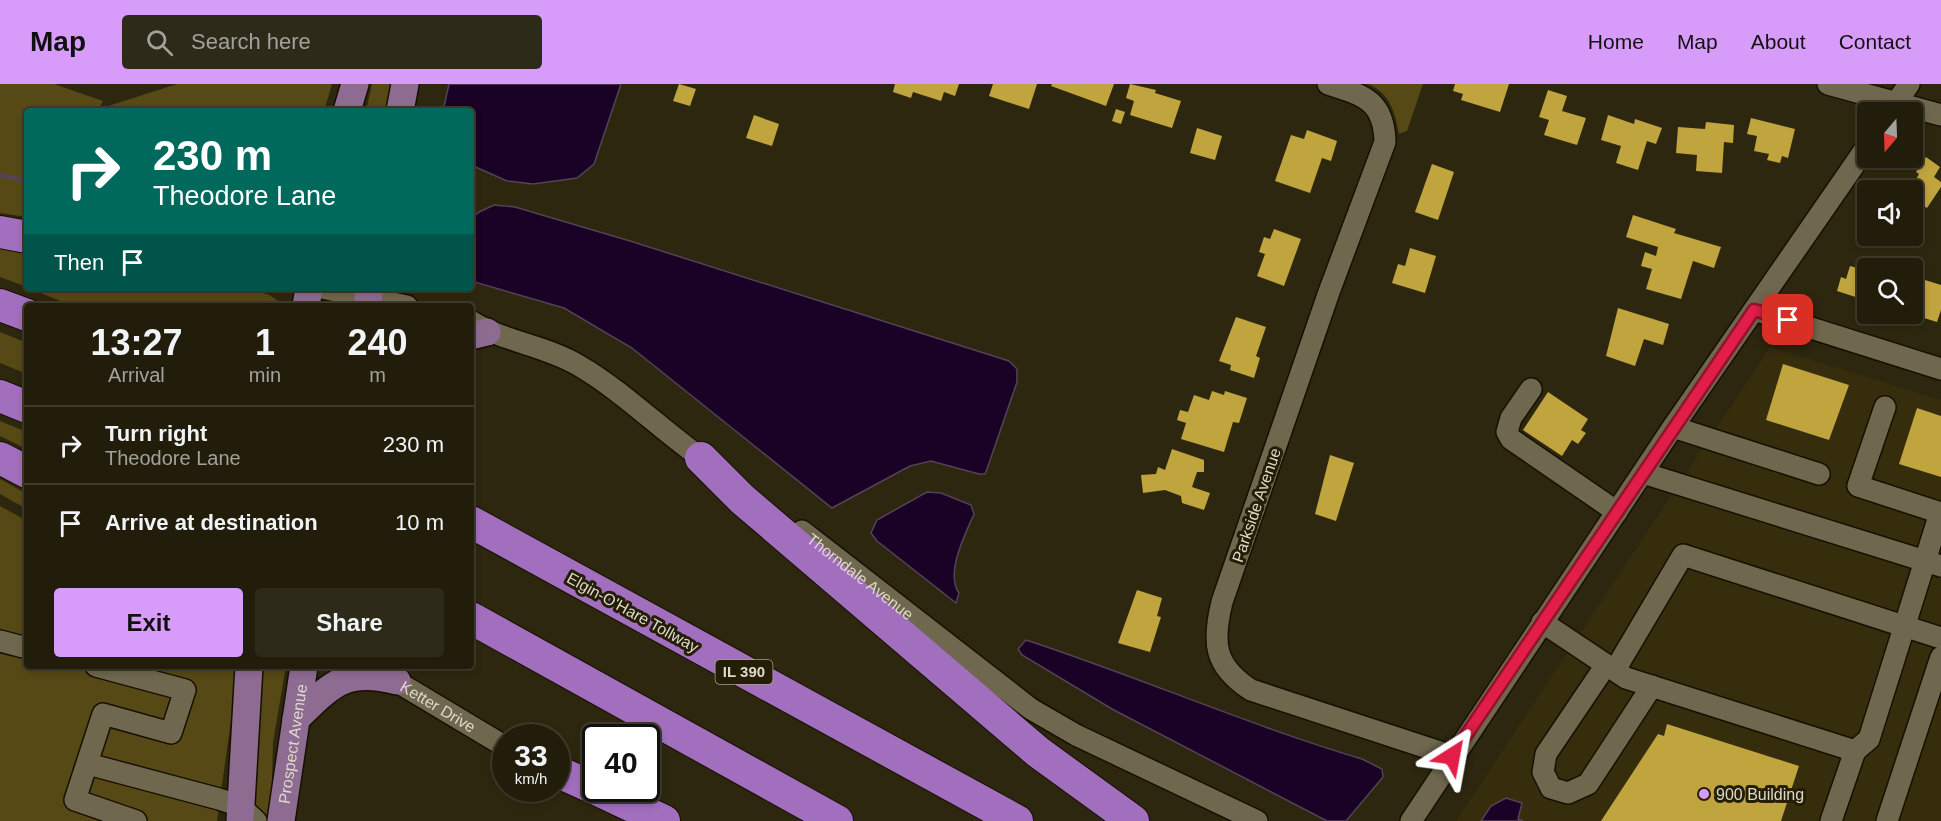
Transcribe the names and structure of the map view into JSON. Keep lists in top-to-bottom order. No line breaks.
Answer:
{"streets":{"highway":["Elgin-O'Hare Tollway","IL 390"],"main road":["Prospect Avenue"],"street":["Parkside Avenue","Thorndale Avenue","Ketter Drive"]},"places":["900 Building"],"north":"bottom","page":{"header":"Map","search":"Search here","nav":["Home","Map","About","Contact"],"turn":["230 m","Theodore Lane"],"then":"Then","eta":["13:27","Arrival","1","min","240","m"],"list":[{"name":"Turn right","note":"Theodore Lane","value":"230 m"},{"name":"Arrive at destination","value":"10 m"}],"buttons":["Exit","Share"],"speed":"33 km/h","limit":"40"}}
